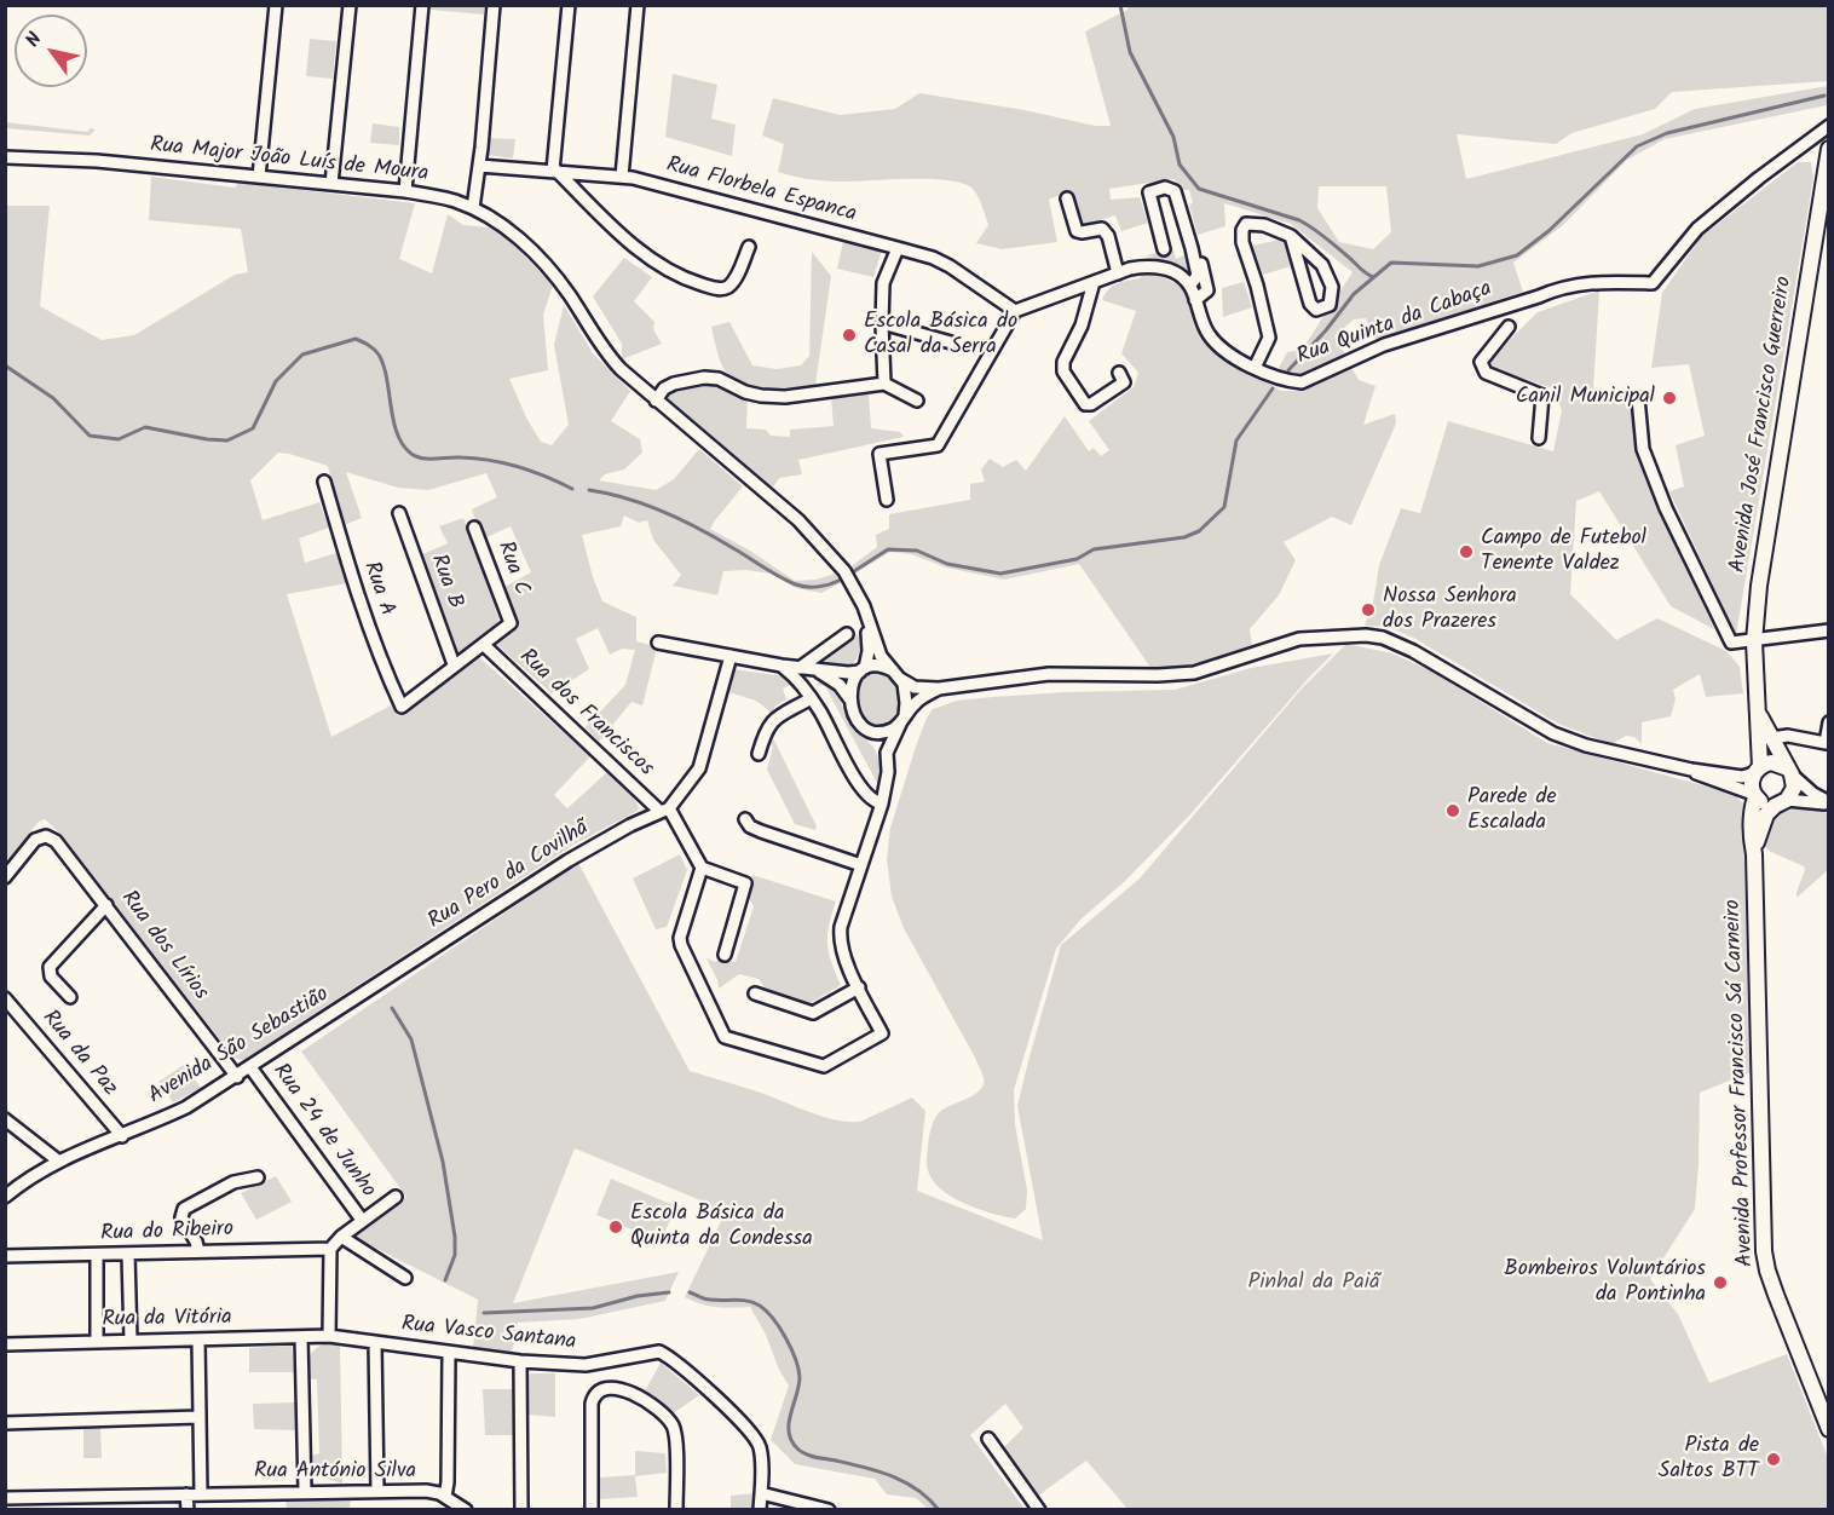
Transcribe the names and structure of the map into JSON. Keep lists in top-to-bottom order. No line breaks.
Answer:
{"streets":{"main road":["Avenida José Francisco Guerreiro","Avenida Professor Francisco Sá Carneiro"],"street":["Rua Major João Luís de Moura","Rua Florbela Espanca","Rua Quinta da Cabaça","Rua C","Rua B","Rua A","Rua dos Franciscos","Rua Pero da Covilhã","Rua dos Lírios","Avenida São Sebastião","Rua da Paz","Rua 24 de Junho","Rua do Ribeiro","Rua da Vitória","Rua Vasco Santana","Rua António Silva"]},"crossings":[["Avenida José Francisco Guerreiro","Avenida Professor Francisco Sá Carneiro"],["Rua C","Rua dos Franciscos"],["Rua B","Rua A"],["Rua dos Franciscos","Rua Pero da Covilhã"],["Rua Pero da Covilhã","Avenida São Sebastião"],["Rua dos Lírios","Avenida São Sebastião"],["Avenida São Sebastião","Rua da Paz"],["Avenida São Sebastião","Rua 24 de Junho"],["Rua da Vitória","Rua Vasco Santana"]],"parks":["Pinhal da Paiã"],"places":["Escola Básica do Casal da Serra","Canil Municipal","Campo de Futebol Tenente Valdez","Nossa Senhora dos Prazeres","Parede de Escalada","Escola Básica da Quinta da Condessa","Bombeiros Voluntários da Pontinha","Pista de Saltos BTT"],"north":"top left"}
